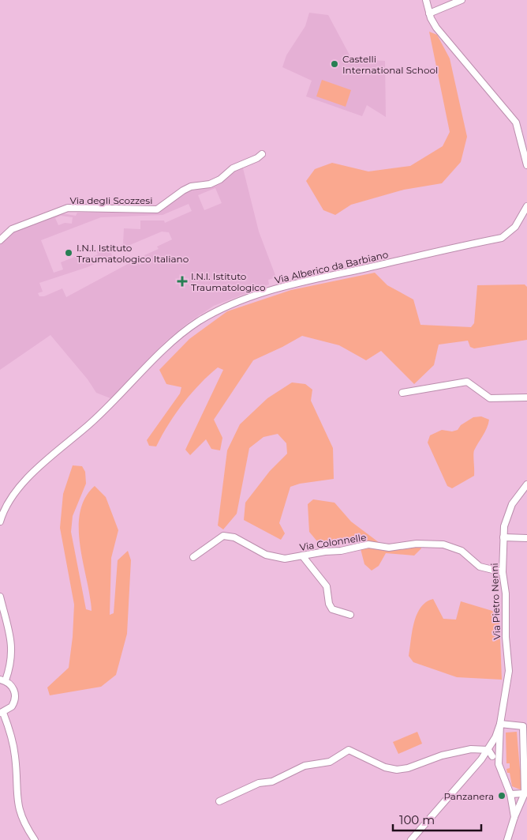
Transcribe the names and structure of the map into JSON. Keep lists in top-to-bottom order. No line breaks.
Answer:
{"streets":{"street":["Via degli Scozzesi","Via Alberico da Barbiano","Via Colonnelle","Via Pietro Nenni"]},"crossings":[["Via Colonnelle","Via Pietro Nenni"]],"places":{"other":["Castelli International School","I.N.I. Istituto Traumatologico Italiano","Panzanera"],"health":["I.N.I. Istituto Traumatologico"]},"scale_bar":"100 m"}
